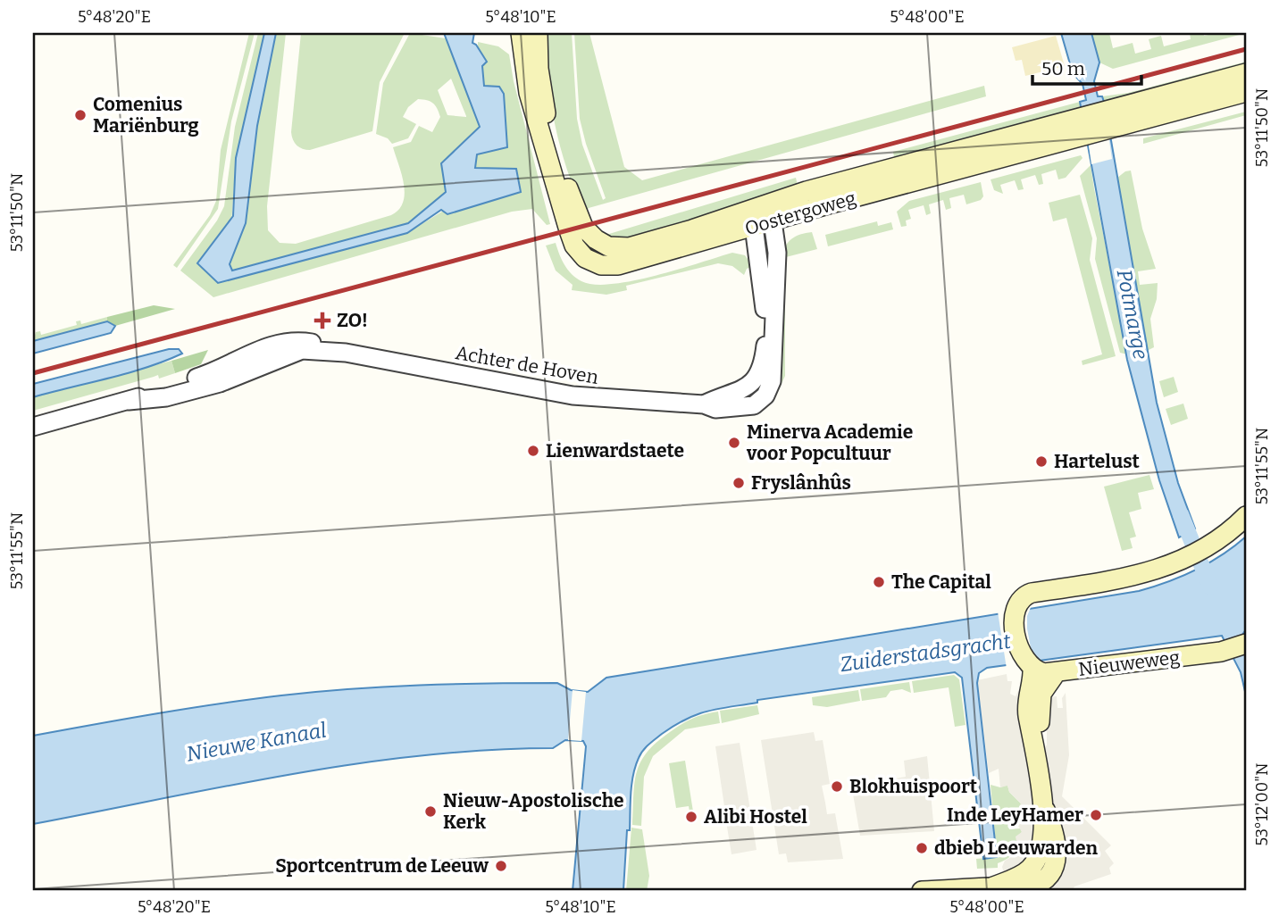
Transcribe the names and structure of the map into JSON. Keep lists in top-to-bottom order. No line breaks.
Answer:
{"streets":{"main road":["Oostergoweg","Nieuweweg"],"street":["Achter de Hoven"]},"crossings":[["Oostergoweg","Achter de Hoven"]],"water":["Potmarge","Zuiderstadsgracht","Nieuwe Kanaal"],"places":{"other":["Comenius Mariënburg","Minerva Academie voor Popcultuur","Lienwardstaete","Hartelust","Fryslânhûs","The Capital","Blokhuispoort","Nieuw-Apostolische Kerk","Inde LeyHamer","Alibi Hostel","dbieb Leeuwarden","Sportcentrum de Leeuw"],"health":["ZO!"]},"scale_bar":"50 m","coordinates":["5°48'20\"E","5°48'10\"E","5°48'00\"E","53°11'50\"N","53°11'55\"N","53°12'00\"N"]}
